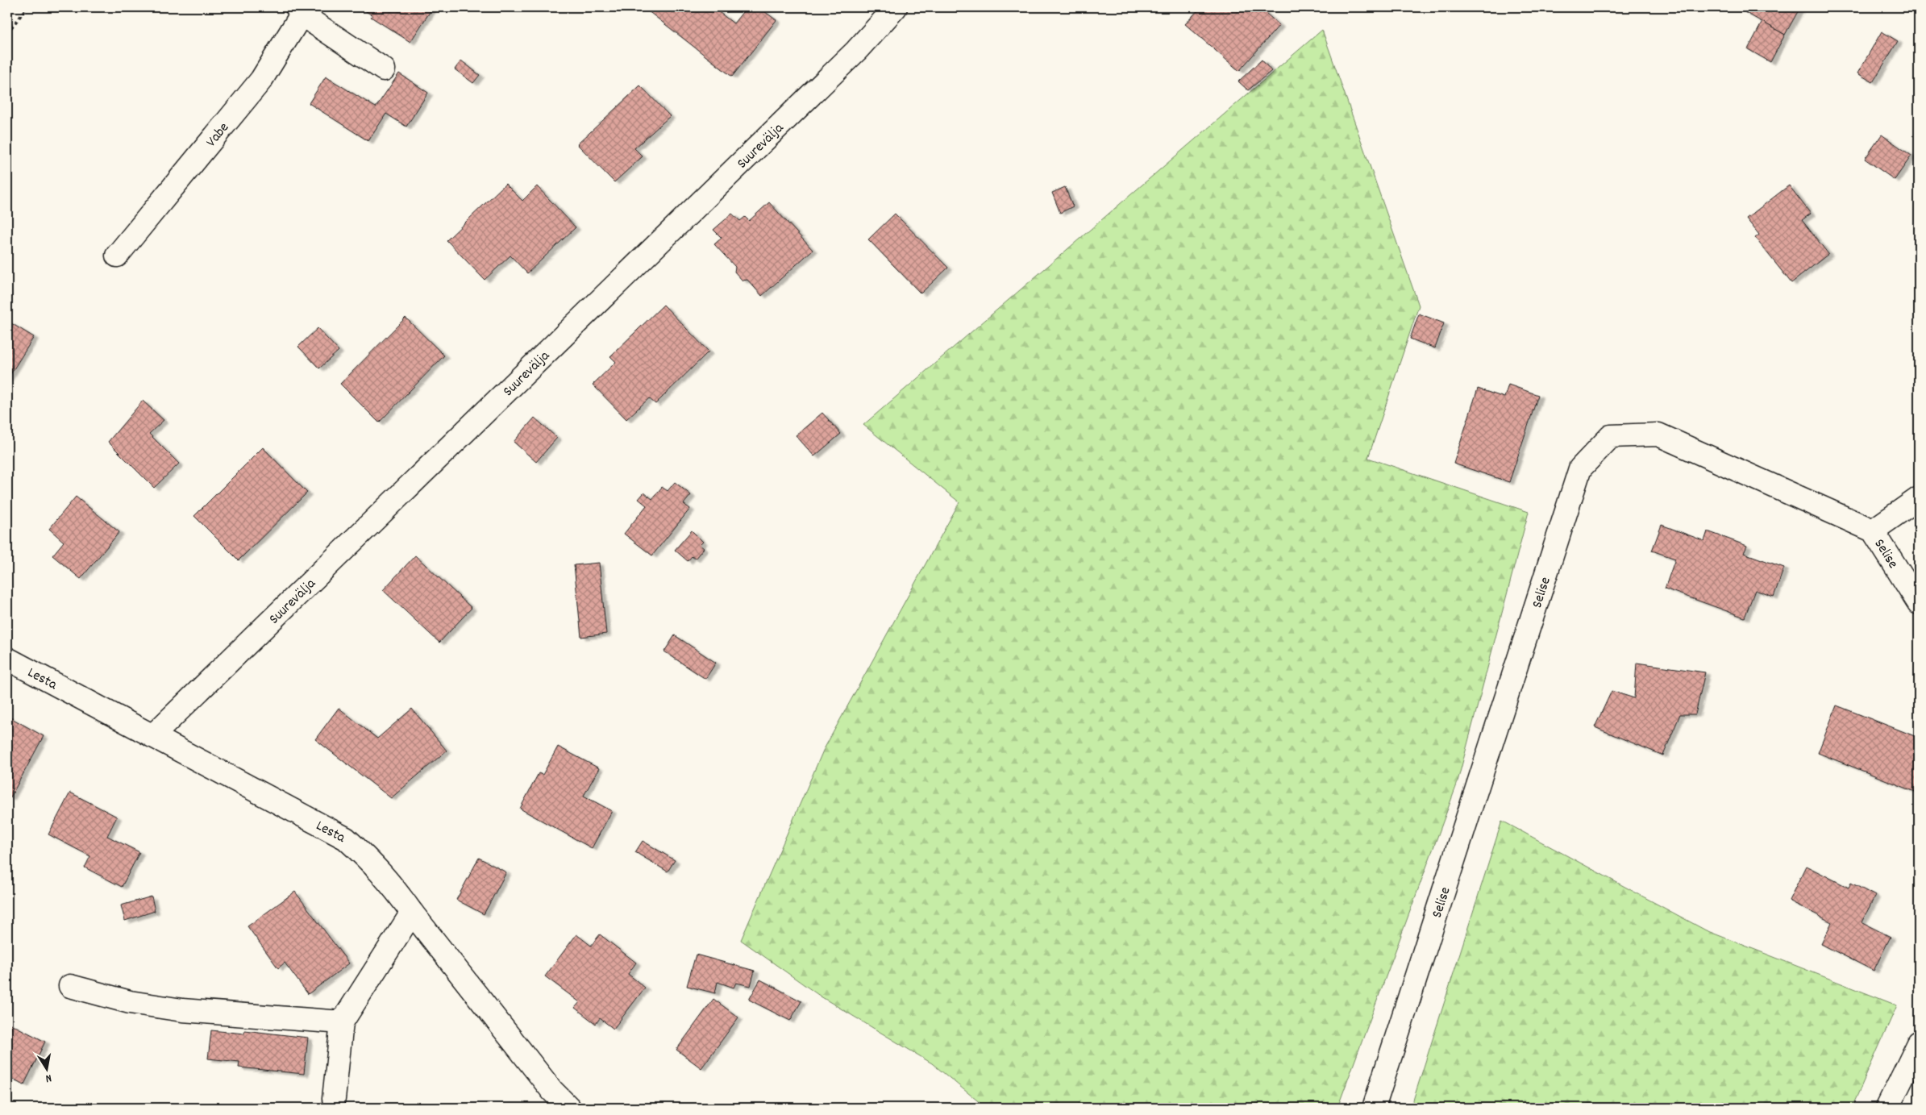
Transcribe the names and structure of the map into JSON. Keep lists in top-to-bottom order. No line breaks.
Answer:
{"streets":{"street":["Vabe","Suurevälja","Selise","Lesta"]},"crossings":[["Suurevälja","Lesta"]],"north":"bottom"}
